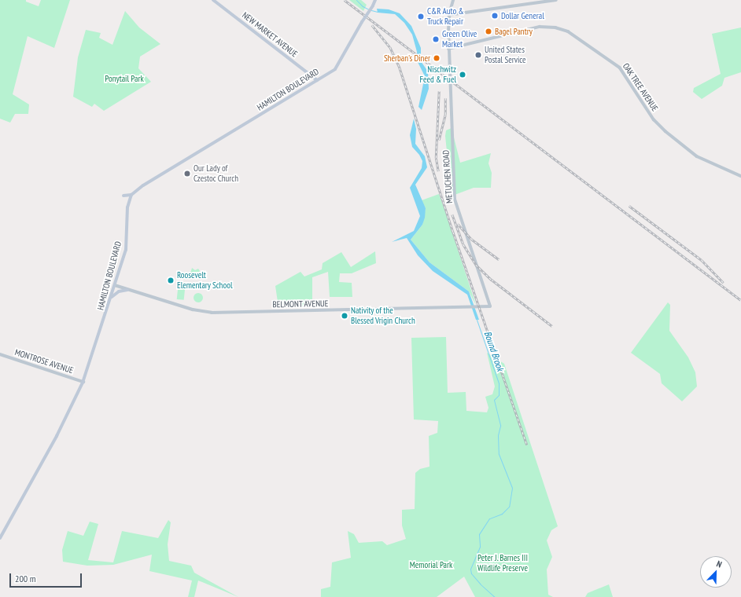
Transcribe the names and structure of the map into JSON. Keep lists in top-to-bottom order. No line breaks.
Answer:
{"streets":{"main road":["NEW MARKET AVENUE","HAMILTON BOULEVARD"],"street":["OAK TREE AVENUE","METUCHEN ROAD","BELMONT AVENUE","MONTROSE AVENUE"]},"crossings":[["NEW MARKET AVENUE","HAMILTON BOULEVARD"],["OAK TREE AVENUE","METUCHEN ROAD"],["HAMILTON BOULEVARD","BELMONT AVENUE"],["HAMILTON BOULEVARD","MONTROSE AVENUE"],["METUCHEN ROAD","BELMONT AVENUE"]],"water":["Bound Brook"],"parks":["Ponytail Park","Peter J. Barnes III Wildlife Preserve","Memorial Park"],"places":["Dollar General","C&R Auto & Truck Repair","Bagel Pantry","Green Olive Market","United States Postal Service","Sherban's Diner","Nischwitz Feed & Fuel","Our Lady of Czestoc Church","Roosevelt Elementary School","Nativity of the Blessed Vrigin Church"],"scale_bar":"200 m","north":"top right"}
